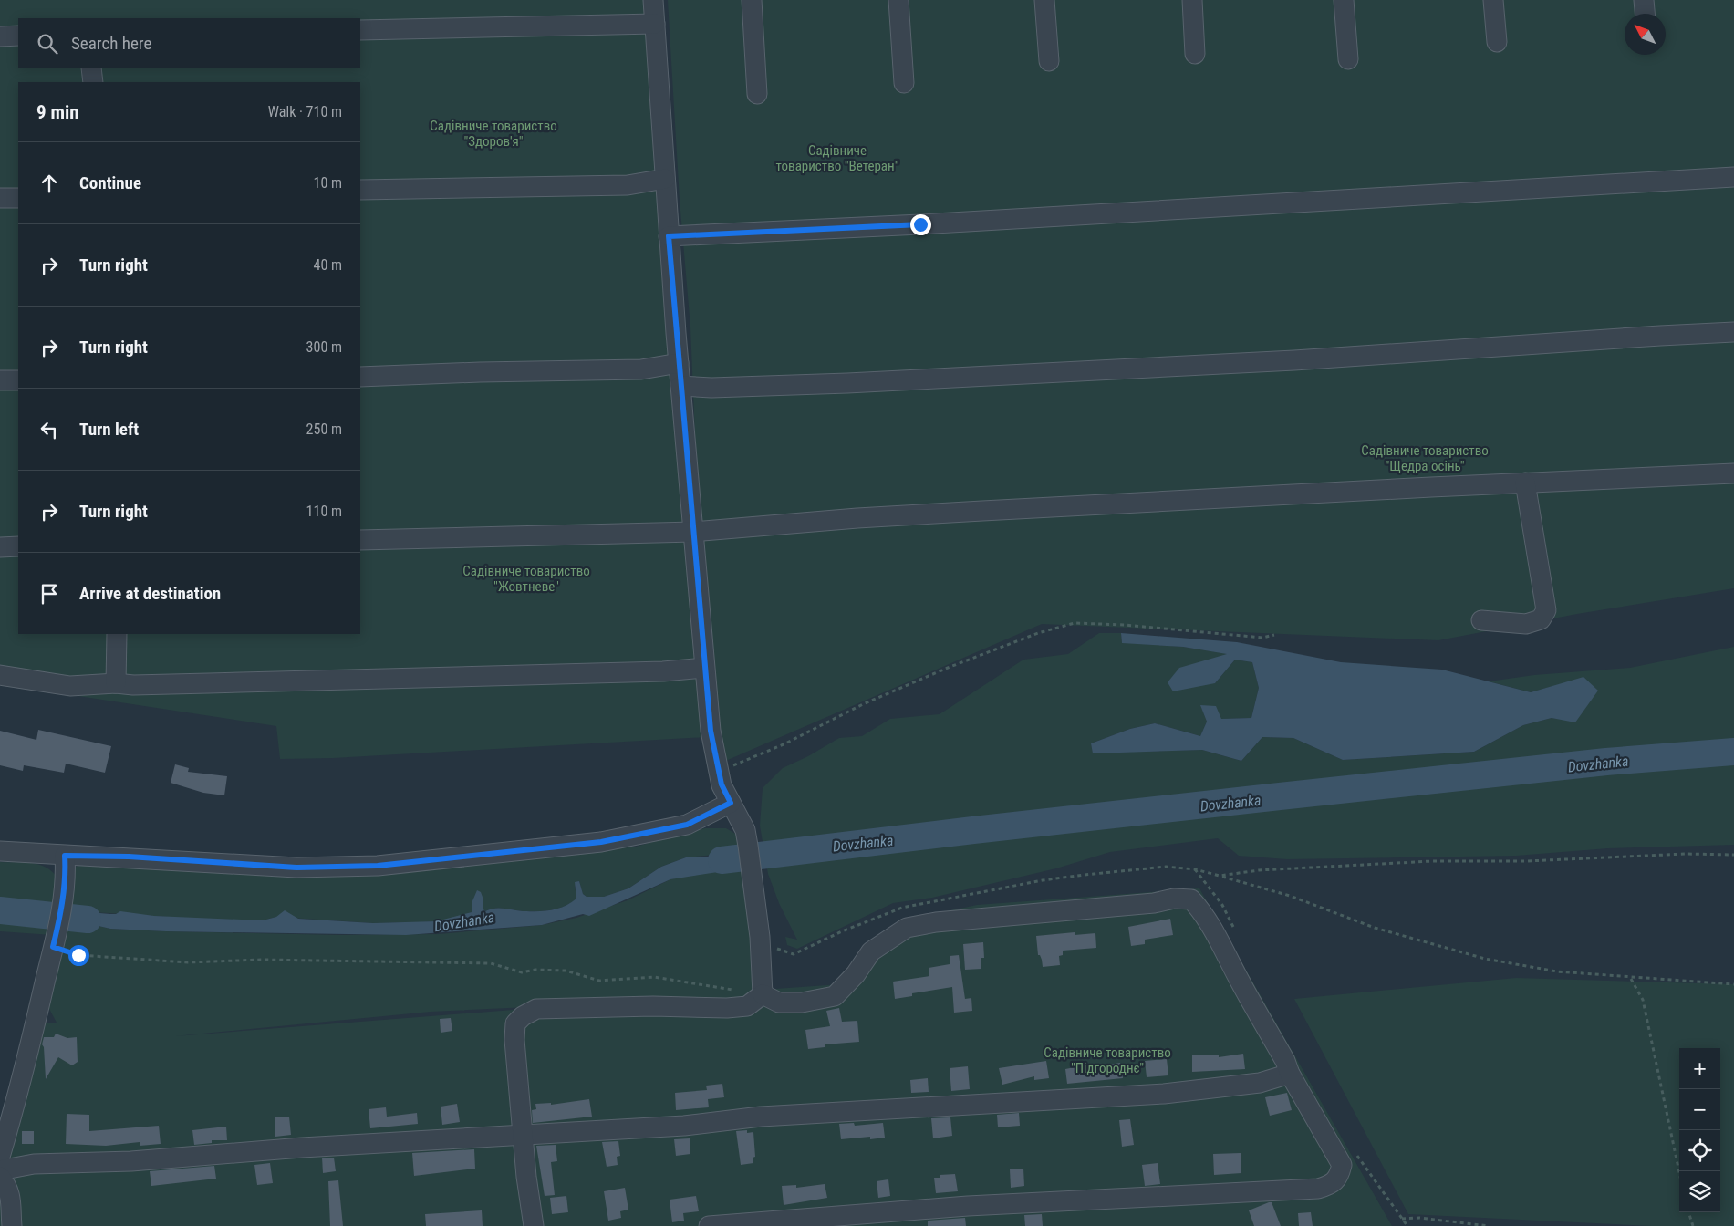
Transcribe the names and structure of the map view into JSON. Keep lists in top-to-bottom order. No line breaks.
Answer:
{"water":["Dovzhanka"],"parks":["Садівниче товариство \"Здоров'я\"","Садівниче товариство \"Ветеран\"","Садівниче товариство \"Щедра осінь\"","Садівниче товариство \"Жовтневе\"","Садівниче товариство \"Підгороднє\""],"north":"top left","page":{"search":"Search here","heading":["9 min","Walk · 710 m"],"list":[["Continue","10 m"],["Turn right","40 m"],["Turn right","300 m"],["Turn left","250 m"],["Turn right","110 m"],"Arrive at destination"],"map_buttons":["+","−"]}}
